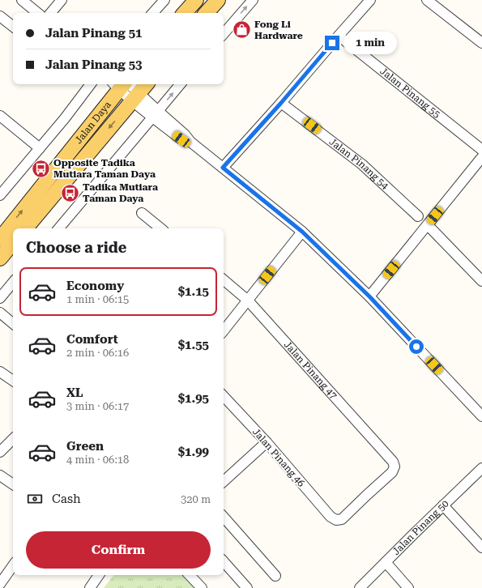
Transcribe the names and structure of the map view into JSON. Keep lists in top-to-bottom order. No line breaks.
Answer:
{"streets":{"main road":["Jalan Daya"],"street":["Jalan Pinang 55","Jalan Pinang 54","Jalan Pinang 47","Jalan Pinang 46","Jalan Pinang 50"]},"crossings":[["Jalan Pinang 47","Jalan Pinang 46"]],"places":{"shop":["Fong Li Hardware"],"bus stop":["Opposite Tadika Mutiara Taman Daya","Tadika Mutiara Taman Daya"]},"page":{"banner":["Jalan Pinang 51","Jalan Pinang 53"],"bubble":"1 min","heading":"Choose a ride","list":[{"name":"Economy","note":"1 min · 06:15","value":"$1.15"},{"name":"Comfort","note":"2 min · 06:16","value":"$1.55"},{"name":"XL","note":"3 min · 06:17","value":"$1.95"},{"name":"Green","note":"4 min · 06:18","value":"$1.99"}],"pay":["Cash","320 m"],"buttons":"Confirm"}}
